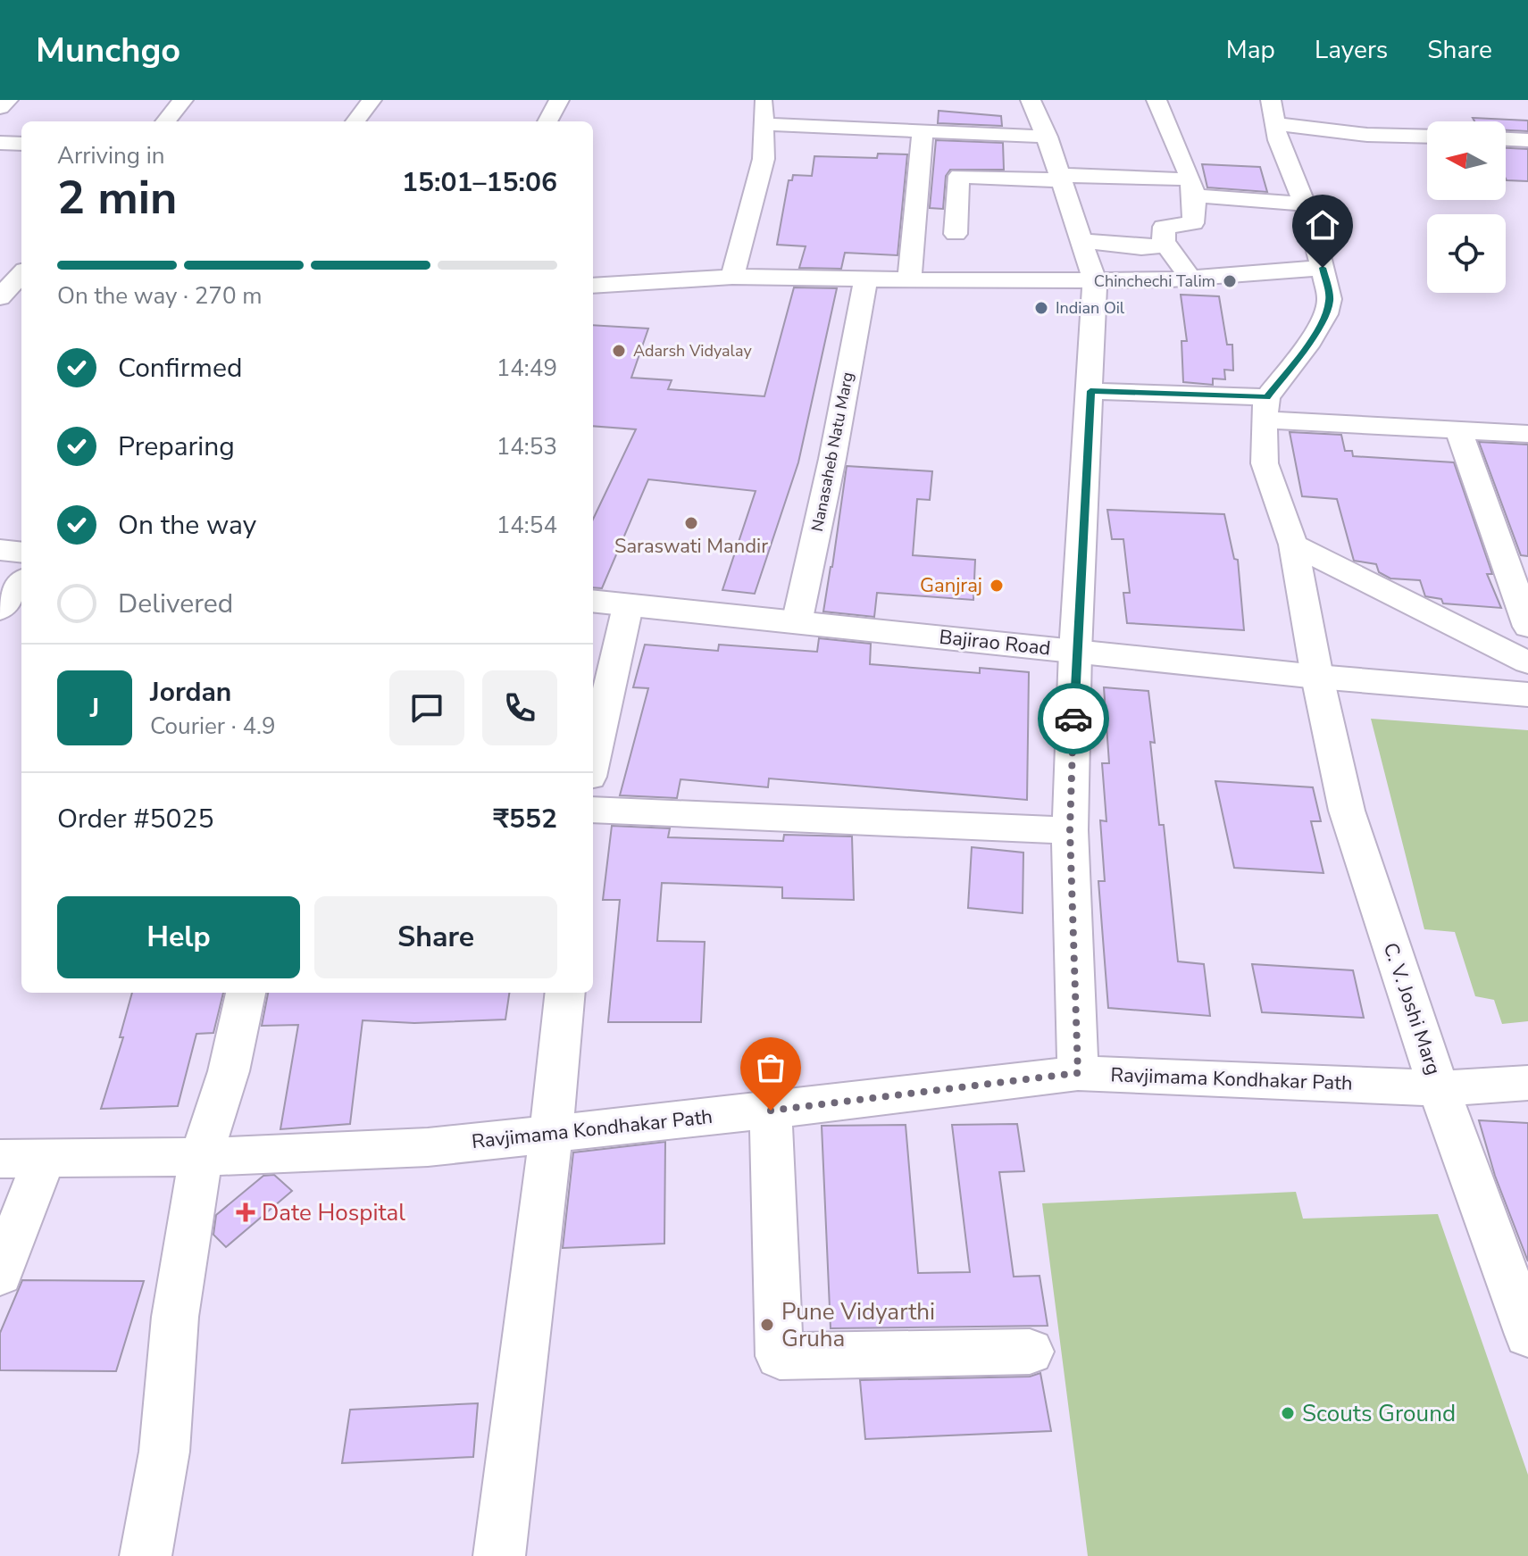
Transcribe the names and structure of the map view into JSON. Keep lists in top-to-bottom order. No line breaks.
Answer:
{"streets":{"highway":["Bajirao Road"],"street":["Nanasaheb Natu Marg","C. V. Joshi Marg","Ravjimama Kondhakar Path"]},"crossings":[["Nanasaheb Natu Marg","Bajirao Road"],["Bajirao Road","C. V. Joshi Marg"],["C. V. Joshi Marg","Ravjimama Kondhakar Path"]],"places":{"other":["Chinchechi Talim","Indian Oil","Adarsh Vidyalay","Saraswati Mandir","Ganjraj","Pune Vidyarthi Gruha","Scouts Ground"],"health":["Date Hospital"]},"north":"left","page":{"header":"Munchgo","nav":["Map","Layers","Share"],"heading":["2 min","Arriving in","15:01–15:06"],"panel":["Jordan","Courier · 4.9","Order #5025","₹552"],"bar":"On the way · 270 m","list":[["Confirmed","14:49"],["Preparing","14:53"],["On the way","14:54"],"Delivered"],"round":"J","buttons":["Help","Share"]}}
